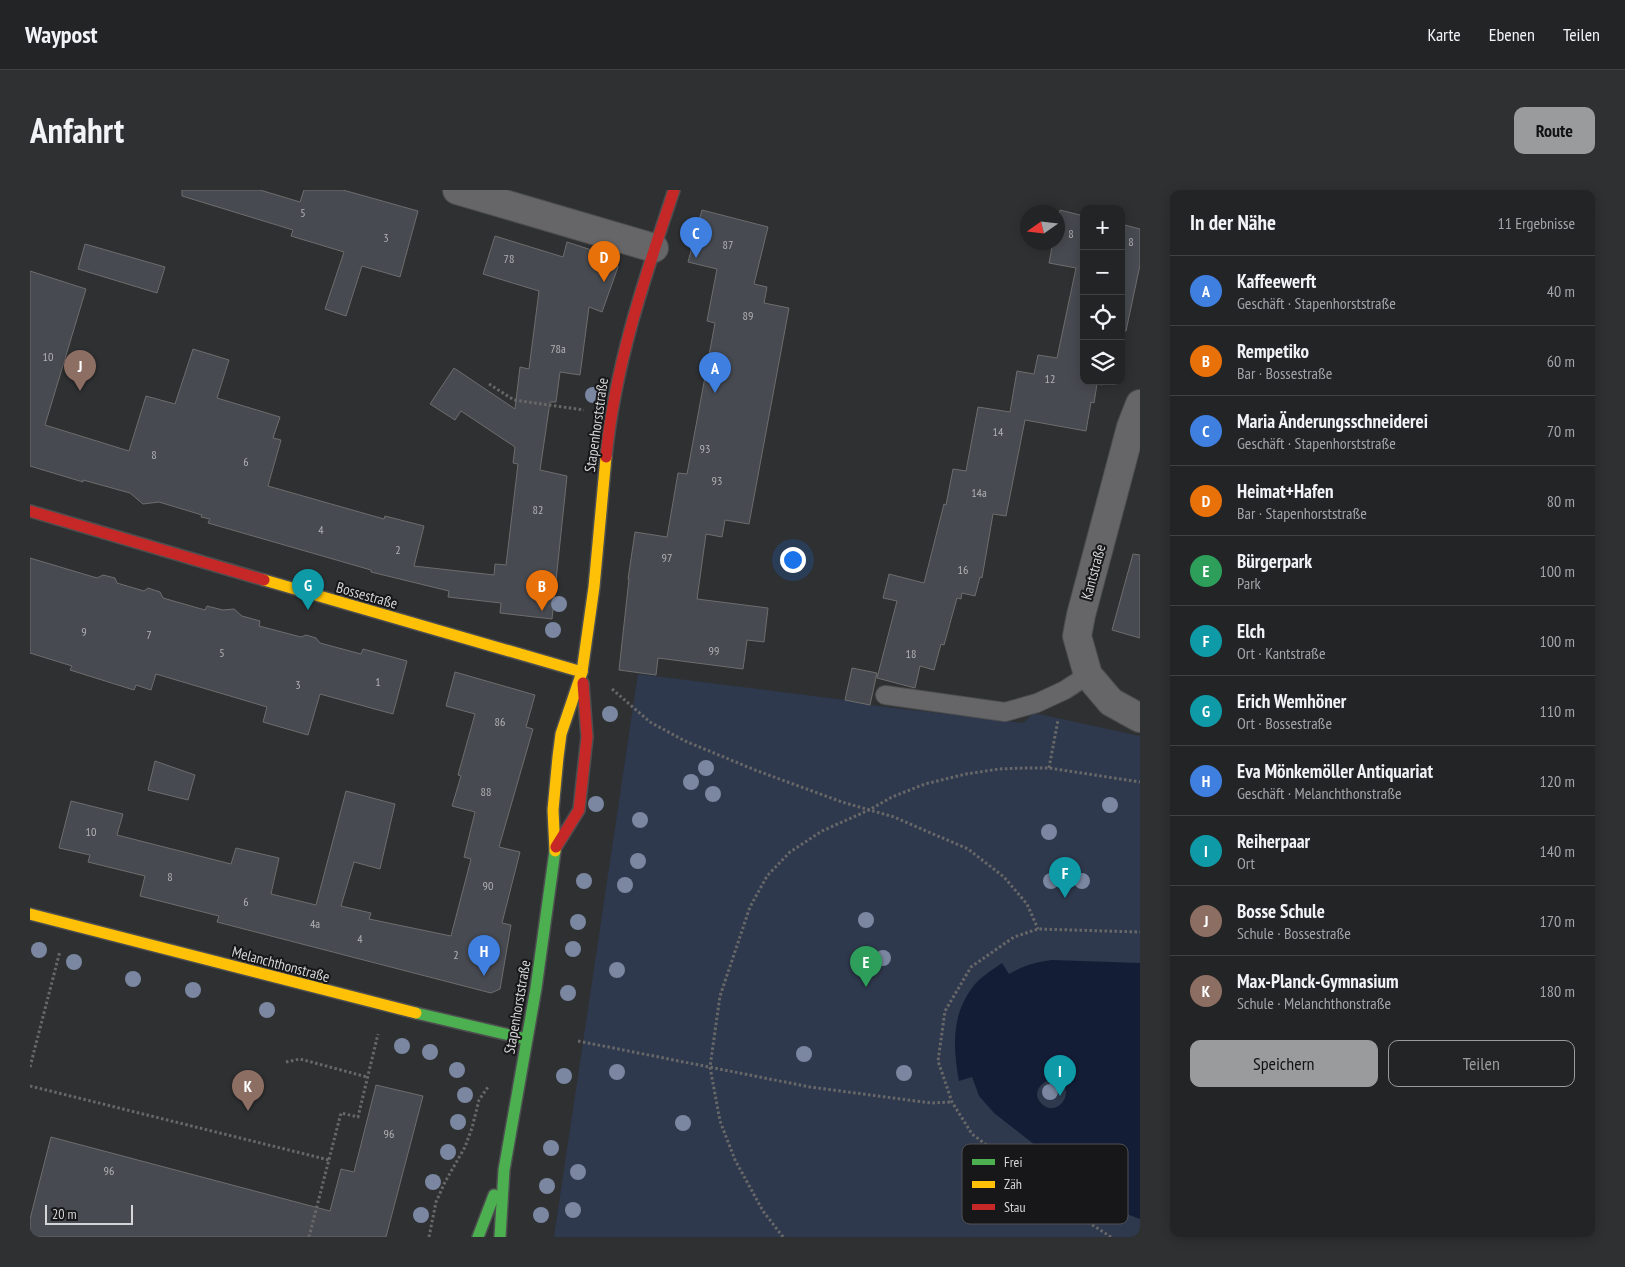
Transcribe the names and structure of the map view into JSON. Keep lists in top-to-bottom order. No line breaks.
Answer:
{"streets":{"main road":["Stapenhorststraße","Bossestraße","Melanchthonstraße"],"street":["Kantstraße"]},"crossings":[["Stapenhorststraße","Bossestraße"],["Stapenhorststraße","Melanchthonstraße"]],"house_numbers":["5","8","3","8","87","78","89","78a","10","12","14","93","8","6","93","14a","82","4","2","97","16","9","7","99","5","18","1","3","86","88","10","8","90","6","4a","4","2","96","96"],"legend":["Frei","Zäh","Stau"],"scale_bar":"20 m","north":"left","page":{"header":"Waypost","nav":["Karte","Ebenen","Teilen"],"title":"Anfahrt","buttons":["Route",["Speichern","Teilen"]],"heading":["In der Nähe","11 Ergebnisse"],"map_buttons":["+","−"],"pins":["C","D","J","A","G","B","F","H","E","I","K"],"list":[{"mark":"A","name":"Kaffeewerft","note":"Geschäft · Stapenhorststraße","value":"40 m"},{"mark":"B","name":"Rempetiko","note":"Bar · Bossestraße","value":"60 m"},{"mark":"C","name":"Maria Änderungsschneiderei","note":"Geschäft · Stapenhorststraße","value":"70 m"},{"mark":"D","name":"Heimat+Hafen","note":"Bar · Stapenhorststraße","value":"80 m"},{"mark":"E","name":"Bürgerpark","note":"Park","value":"100 m"},{"mark":"F","name":"Elch","note":"Ort · Kantstraße","value":"100 m"},{"mark":"G","name":"Erich Wemhöner","note":"Ort · Bossestraße","value":"110 m"},{"mark":"H","name":"Eva Mönkemöller Antiquariat","note":"Geschäft · Melanchthonstraße","value":"120 m"},{"mark":"I","name":"Reiherpaar","note":"Ort","value":"140 m"},{"mark":"J","name":"Bosse Schule","note":"Schule · Bossestraße","value":"170 m"},{"mark":"K","name":"Max-Planck-Gymnasium","note":"Schule · Melanchthonstraße","value":"180 m"}],"scale":"20 m"}}
